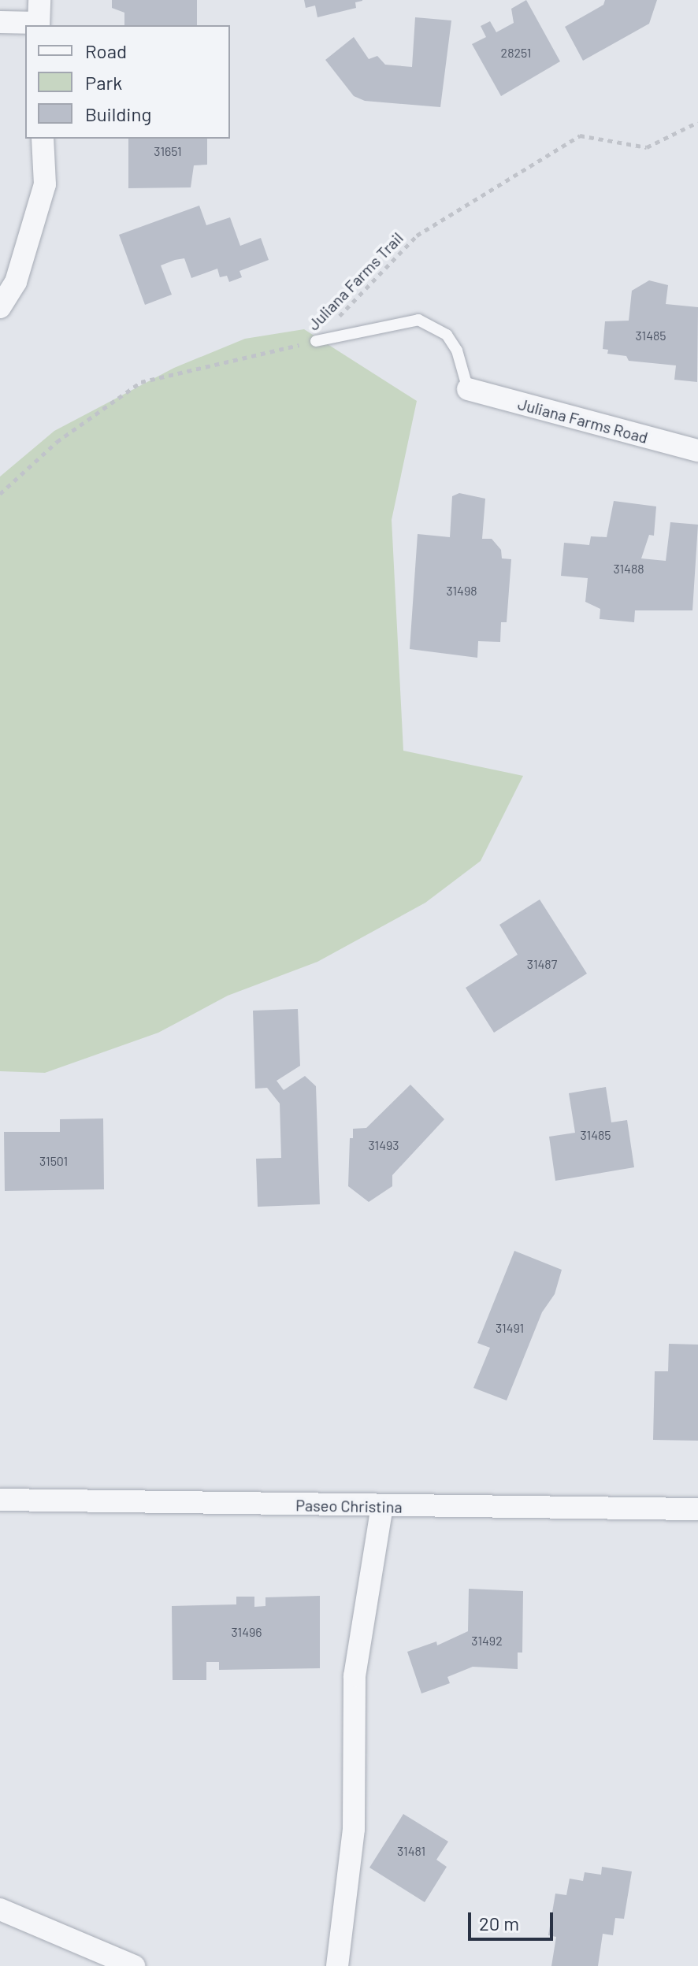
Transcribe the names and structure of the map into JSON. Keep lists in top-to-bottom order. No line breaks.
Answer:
{"streets":{"street":["Juliana Farms Road","Paseo Christina"],"path":["Juliana Farms Trail"]},"house_numbers":["28251","31651","31485","31488","31498","31487","31485","31493","31501","31491","31496","31492","31481"],"legend":["Road","Park","Building"],"scale_bar":"20 m"}
